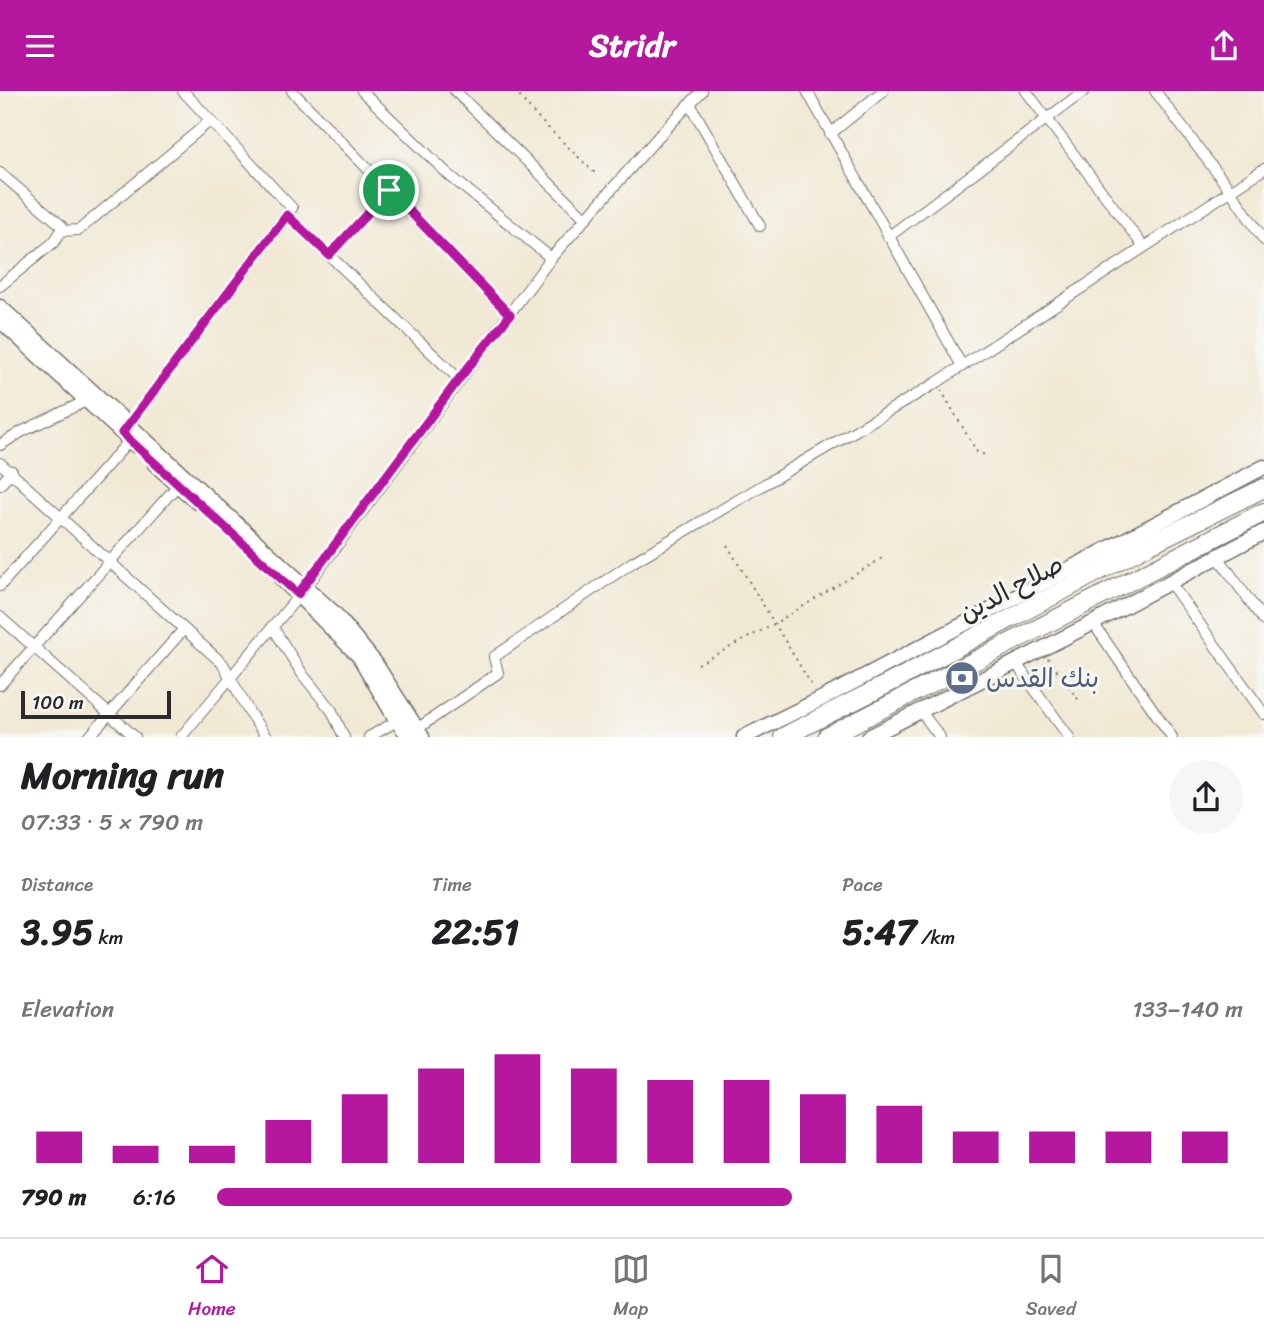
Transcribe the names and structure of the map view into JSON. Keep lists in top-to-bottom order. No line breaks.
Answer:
{"streets":{"highway":["صلاح الدين"]},"places":{"bank":["بنك القدس"]},"scale_bar":"100 m","page":{"header":"Stridr","scale":"100 m","heading":["Morning run","07:33 · 5 × 790 m"],"stats":[["Distance","3.95 km"],["Time","22:51"],["Pace","5:47 /km"]],"chart":["Elevation","133–140 m"],"list":[{"name":"790 m","note":"6:16"}],"tabs":["Home","Map","Saved"]}}
